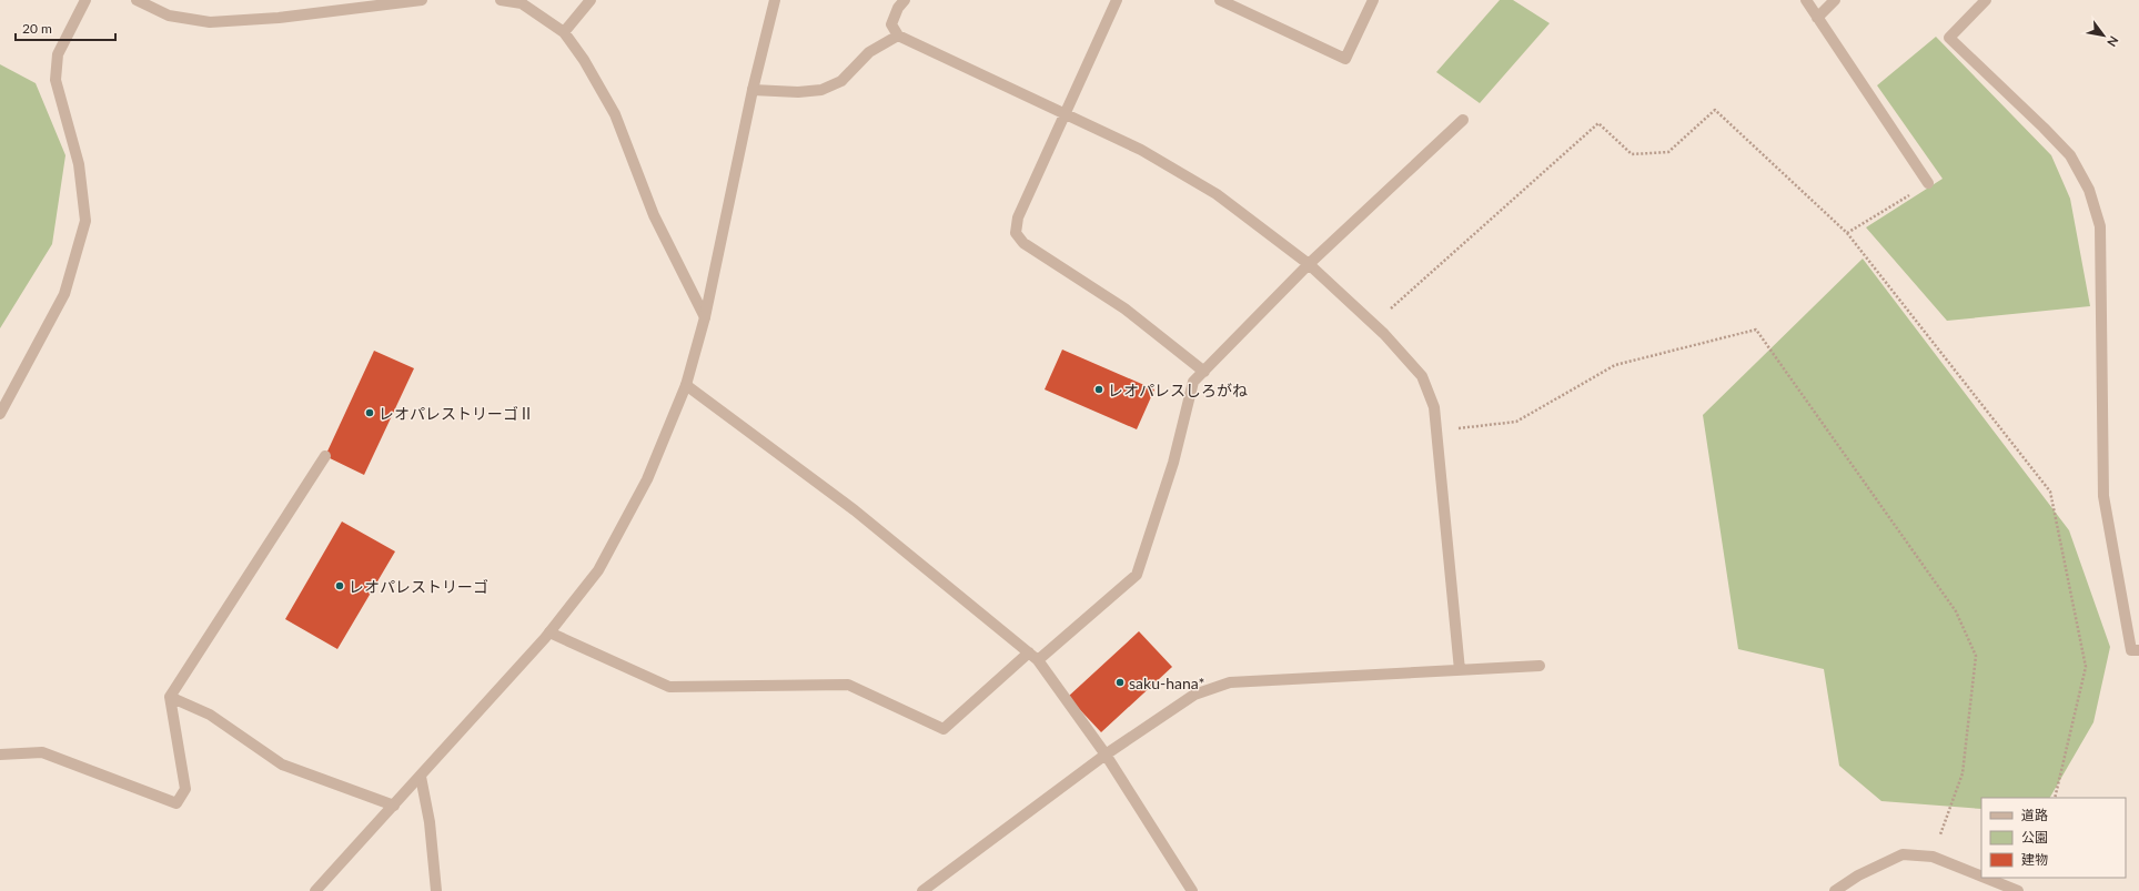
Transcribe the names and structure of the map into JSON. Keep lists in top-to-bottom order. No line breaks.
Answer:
{"places":["レオパレスしろがね","レオパレストリーゴⅡ","レオパレストリーゴ","saku-hana*"],"legend":["道路","公園","建物"],"scale_bar":"20 m","north":"bottom right"}
